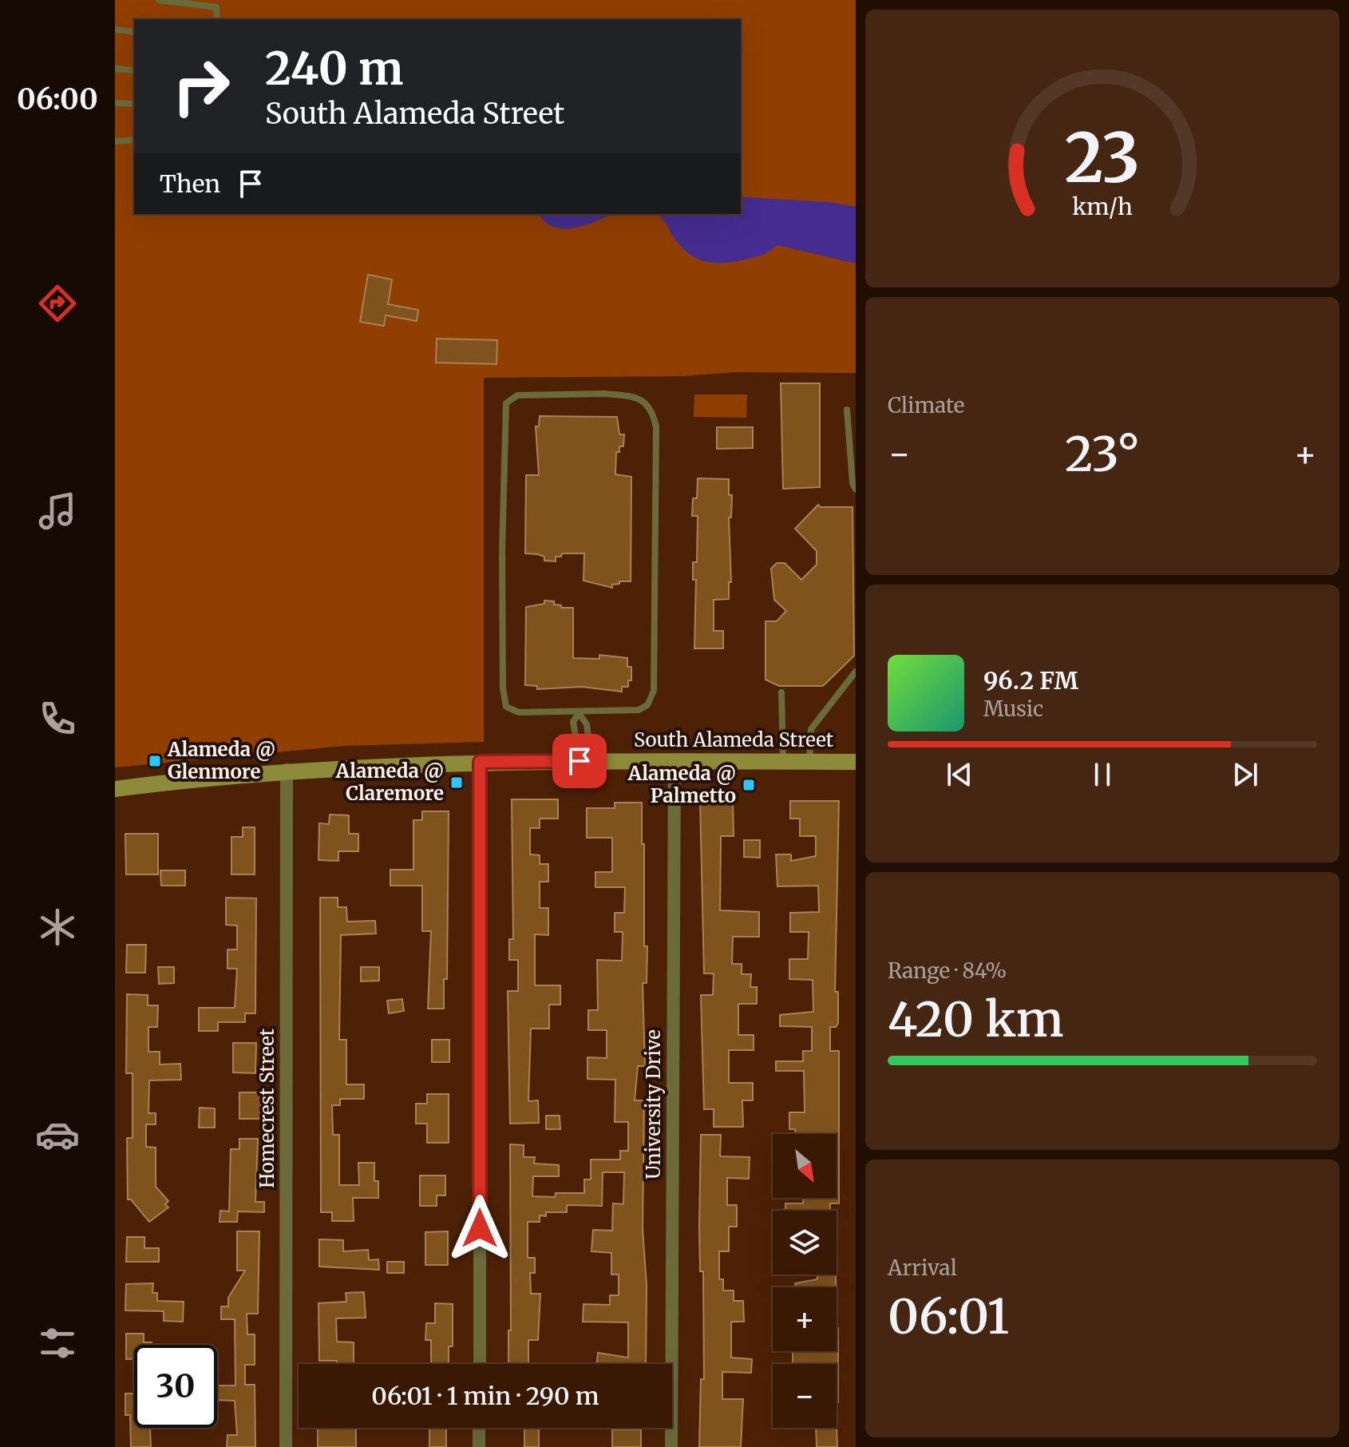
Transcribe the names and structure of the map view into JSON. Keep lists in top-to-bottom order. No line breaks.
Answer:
{"streets":{"main road":["South Alameda Street"],"street":["University Drive","Homecrest Street"]},"crossings":[["South Alameda Street","University Drive"],["South Alameda Street","Homecrest Street"]],"places":{"transit":["Alameda @ Glenmore","Alameda @ Claremore","Alameda @ Palmetto"]},"north":"bottom right","page":{"tabs":"06:00","turn":["240 m","South Alameda Street"],"then":"Then","tile":["Climate",["Range · 84%","420 km"],["Arrival","06:01"]],"heat":["−","23°","+"],"song":["96.2 FM","Music"],"map_buttons":["+","−"],"limit":"30","trip":"06:01 · 1 min · 290 m","gauge":["23","km/h"]}}
